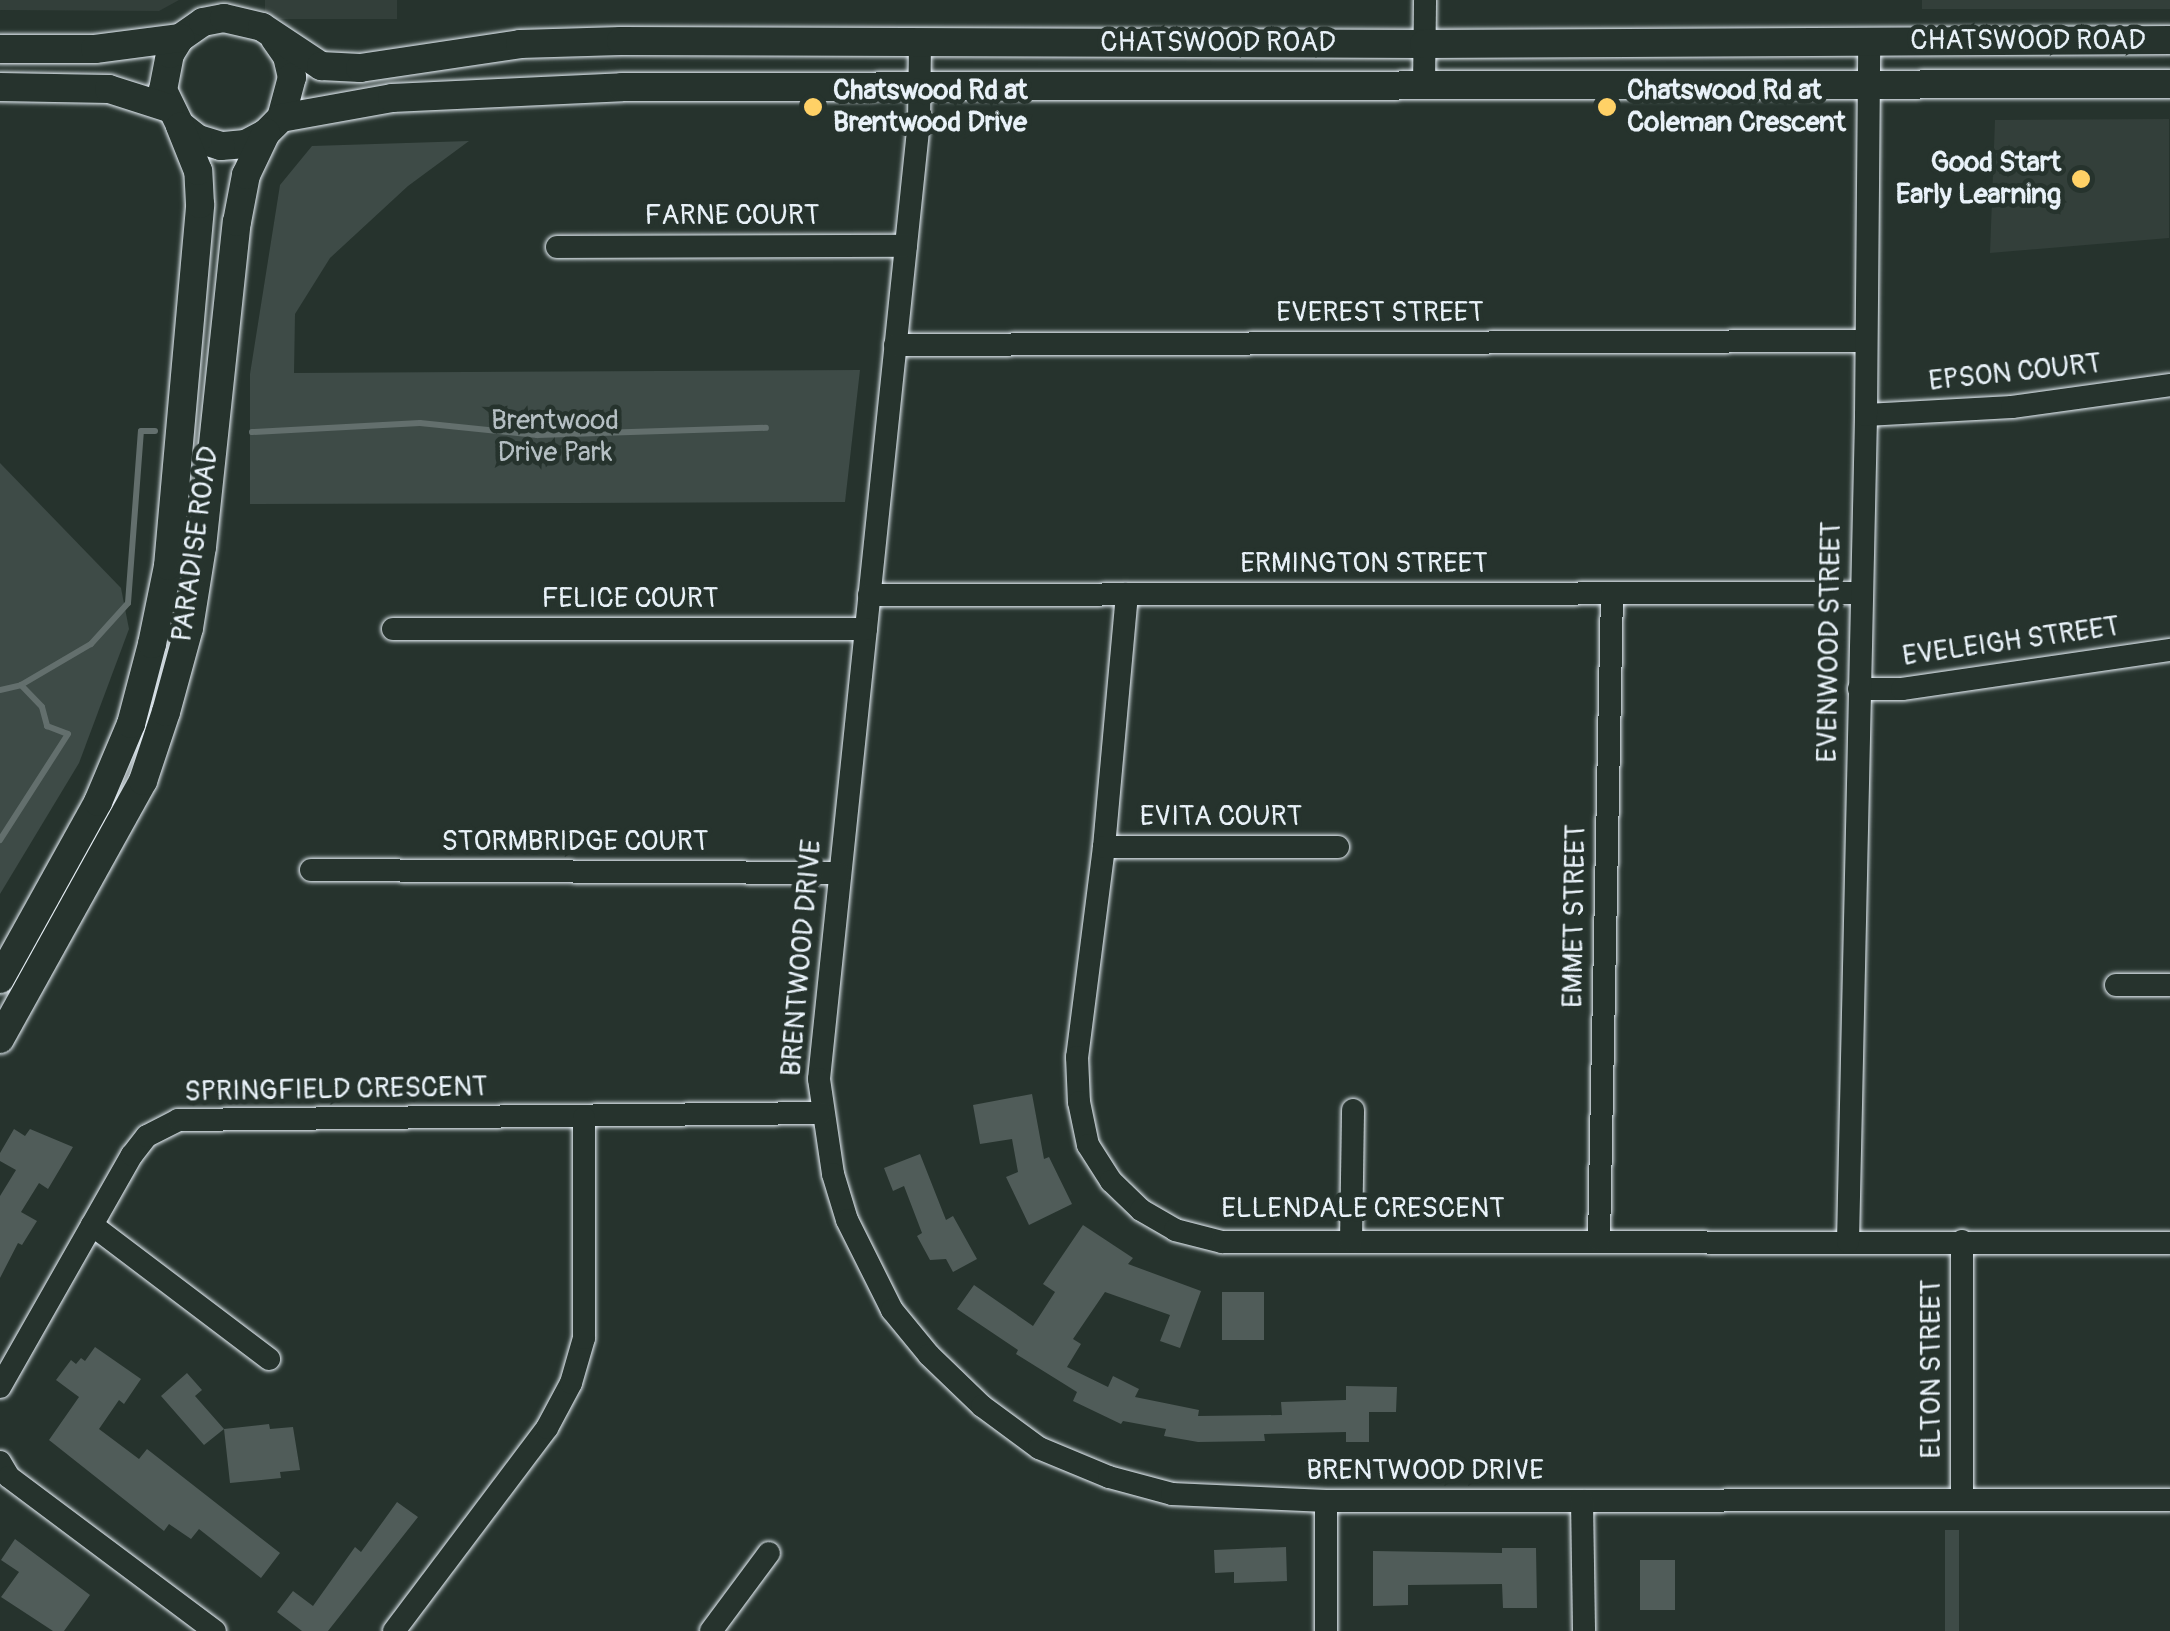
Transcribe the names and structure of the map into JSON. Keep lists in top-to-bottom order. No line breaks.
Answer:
{"streets":{"main road":["CHATSWOOD ROAD","PARADISE ROAD"],"street":["FARNE COURT","EVEREST STREET","EPSON COURT","ERMINGTON STREET","FELICE COURT","EVENWOOD STREET","EVELEIGH STREET","EVITA COURT","STORMBRIDGE COURT","EMMET STREET","BRENTWOOD DRIVE","SPRINGFIELD CRESCENT","ELLENDALE CRESCENT","ELTON STREET"]},"crossings":[["CHATSWOOD ROAD","PARADISE ROAD"],["CHATSWOOD ROAD","EVENWOOD STREET"],["CHATSWOOD ROAD","BRENTWOOD DRIVE"],["FARNE COURT","BRENTWOOD DRIVE"],["EVEREST STREET","EVENWOOD STREET"],["EVEREST STREET","BRENTWOOD DRIVE"],["EPSON COURT","EVENWOOD STREET"],["ERMINGTON STREET","EVENWOOD STREET"],["ERMINGTON STREET","EMMET STREET"],["ERMINGTON STREET","BRENTWOOD DRIVE"],["ERMINGTON STREET","ELLENDALE CRESCENT"],["FELICE COURT","BRENTWOOD DRIVE"],["EVENWOOD STREET","EVELEIGH STREET"],["EVENWOOD STREET","ELLENDALE CRESCENT"],["EVITA COURT","ELLENDALE CRESCENT"],["STORMBRIDGE COURT","BRENTWOOD DRIVE"],["EMMET STREET","ELLENDALE CRESCENT"],["BRENTWOOD DRIVE","SPRINGFIELD CRESCENT"],["BRENTWOOD DRIVE","ELTON STREET"],["ELLENDALE CRESCENT","ELTON STREET"]],"parks":["Brentwood Drive Park"],"places":["Chatswood Rd at Brentwood Drive","Chatswood Rd at Coleman Crescent","Good Start Early Learning"]}
